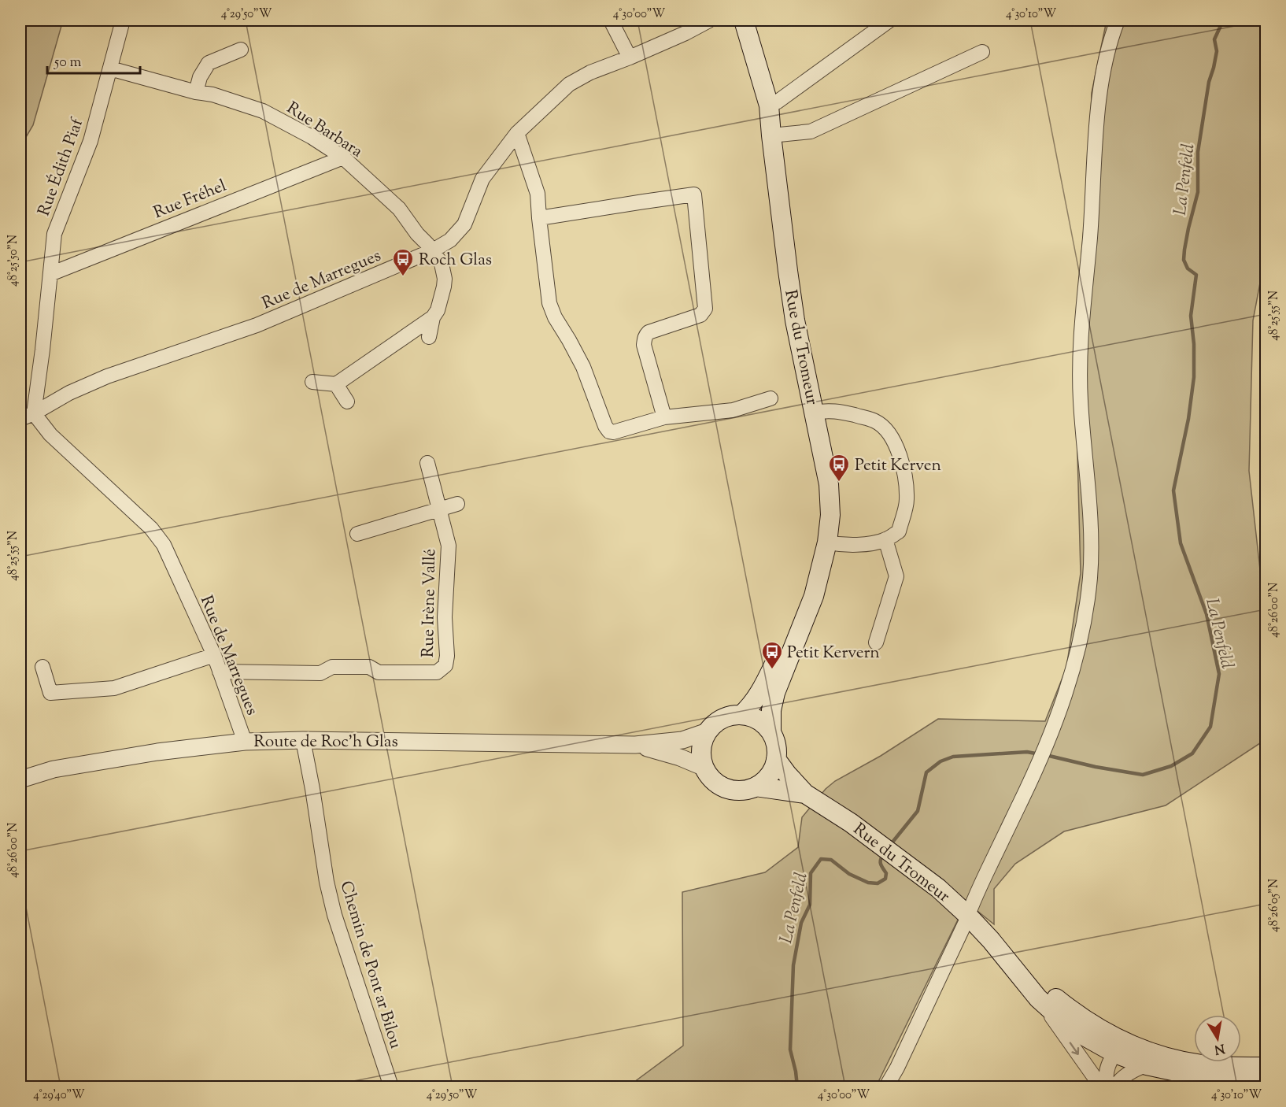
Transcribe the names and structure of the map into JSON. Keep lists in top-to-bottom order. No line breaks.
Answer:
{"streets":{"main road":["Rue du Tromeur"],"street":["Rue Barbara","Rue Édith Piaf","Rue Fréhel","Rue de Marregues","Rue Irène Vallé","Route de Roc'h Glas","Chemin de Pont ar Bilou"]},"crossings":[["Rue Barbara","Rue Édith Piaf"],["Rue Barbara","Rue Fréhel"],["Rue Barbara","Rue de Marregues"],["Rue Édith Piaf","Rue Fréhel"],["Rue Édith Piaf","Rue de Marregues"],["Rue de Marregues","Rue Irène Vallé"],["Rue de Marregues","Route de Roc'h Glas"],["Rue du Tromeur","Route de Roc'h Glas"],["Route de Roc'h Glas","Chemin de Pont ar Bilou"]],"water":["La Penfeld"],"places":{"bus stop":["Roch Glas","Petit Kerven","Petit Kervern"]},"scale_bar":"50 m","north":"bottom","coordinates":["4°29'50\"W","4°30'00\"W","4°30'10\"W","48°25'50\"N","48°25'55\"N","48°26'00\"N","48°26'05\"N","4°29'40\"W"]}
